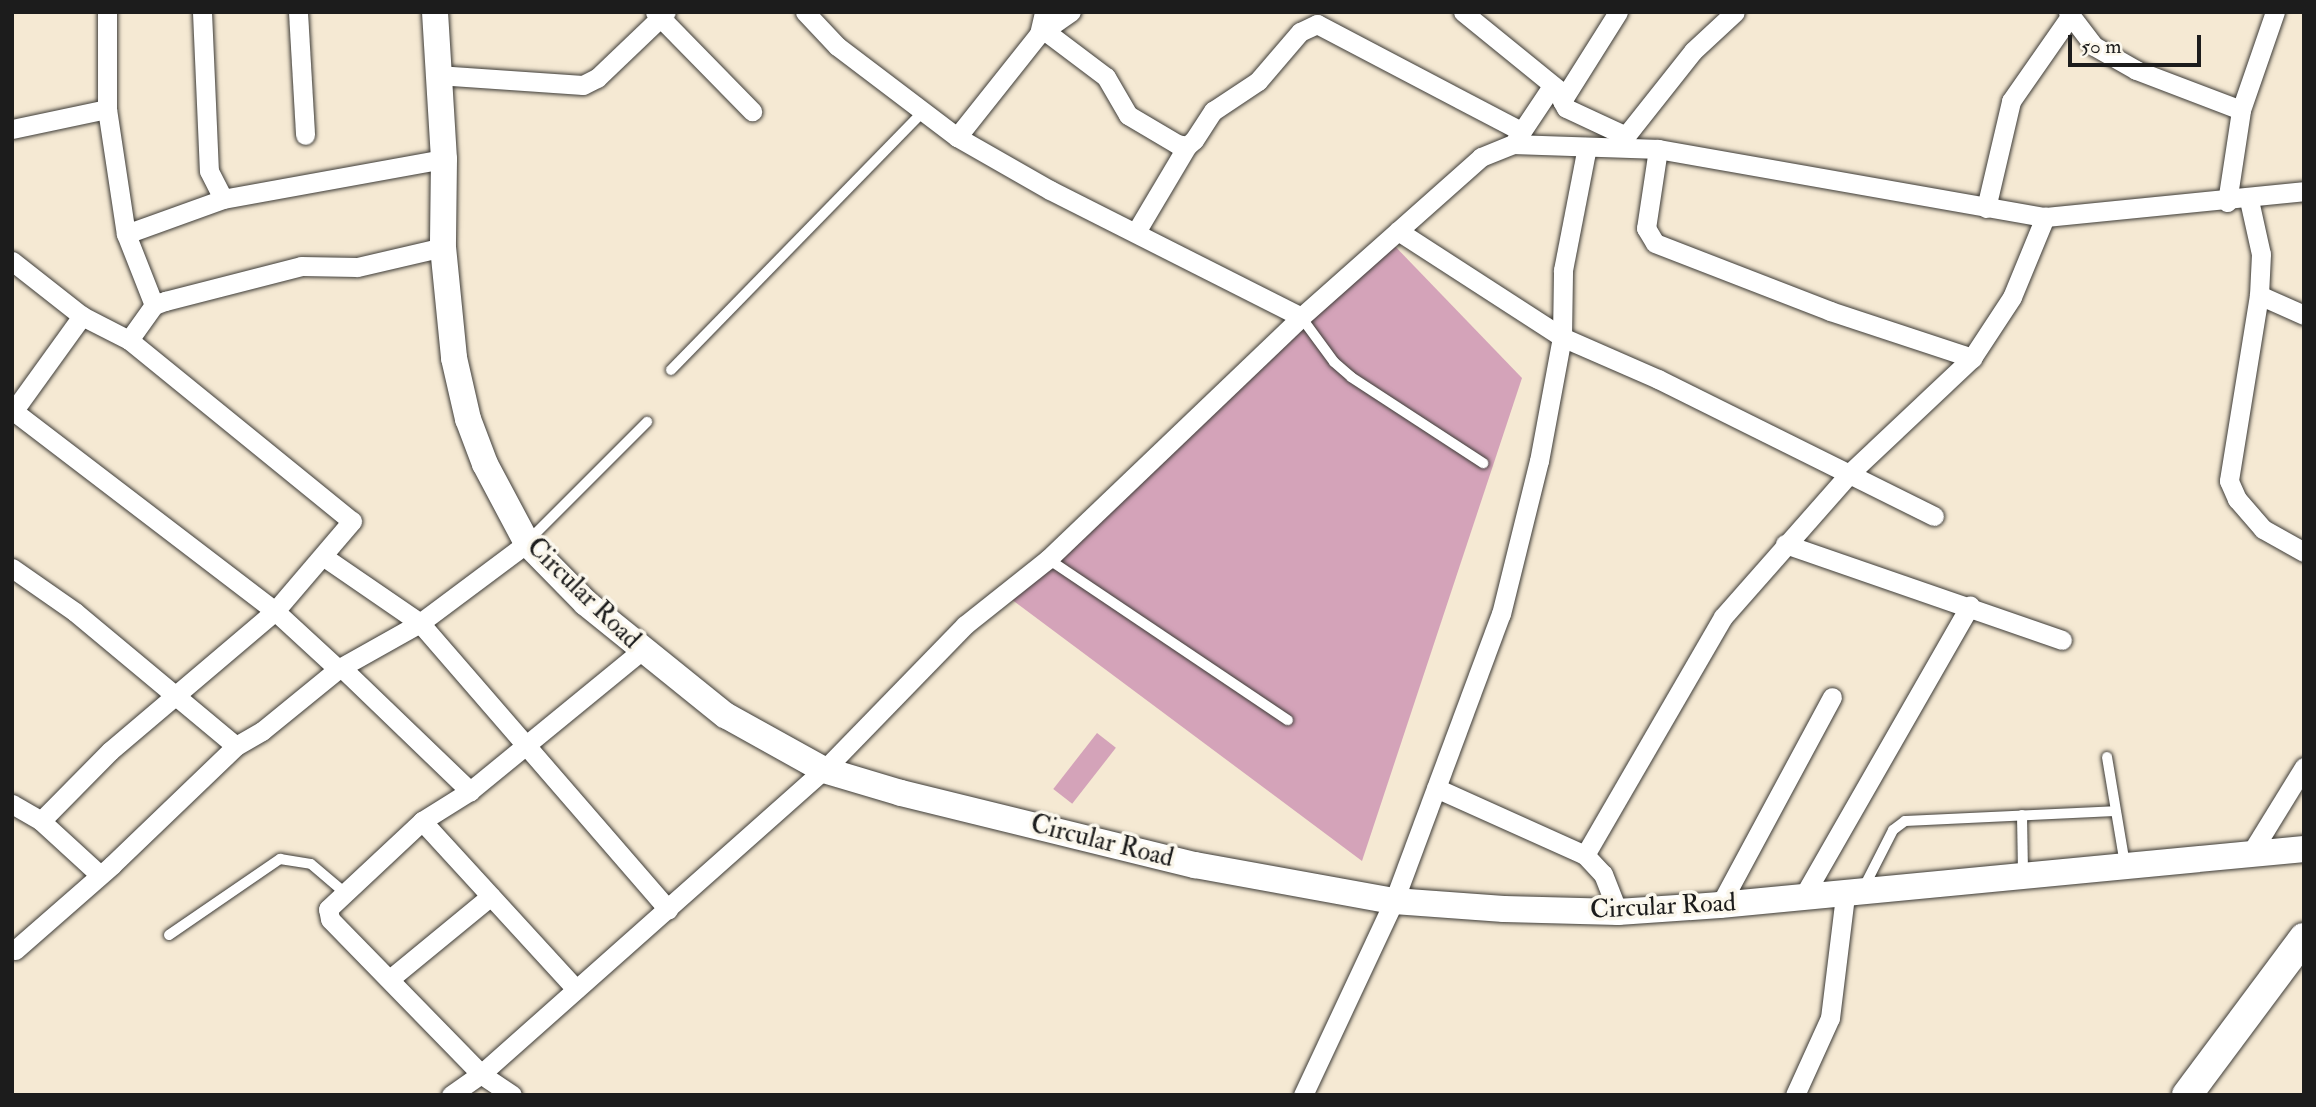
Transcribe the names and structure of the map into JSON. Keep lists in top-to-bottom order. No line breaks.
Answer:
{"streets":{"main road":["Circular Road"]},"scale_bar":"50 m"}
